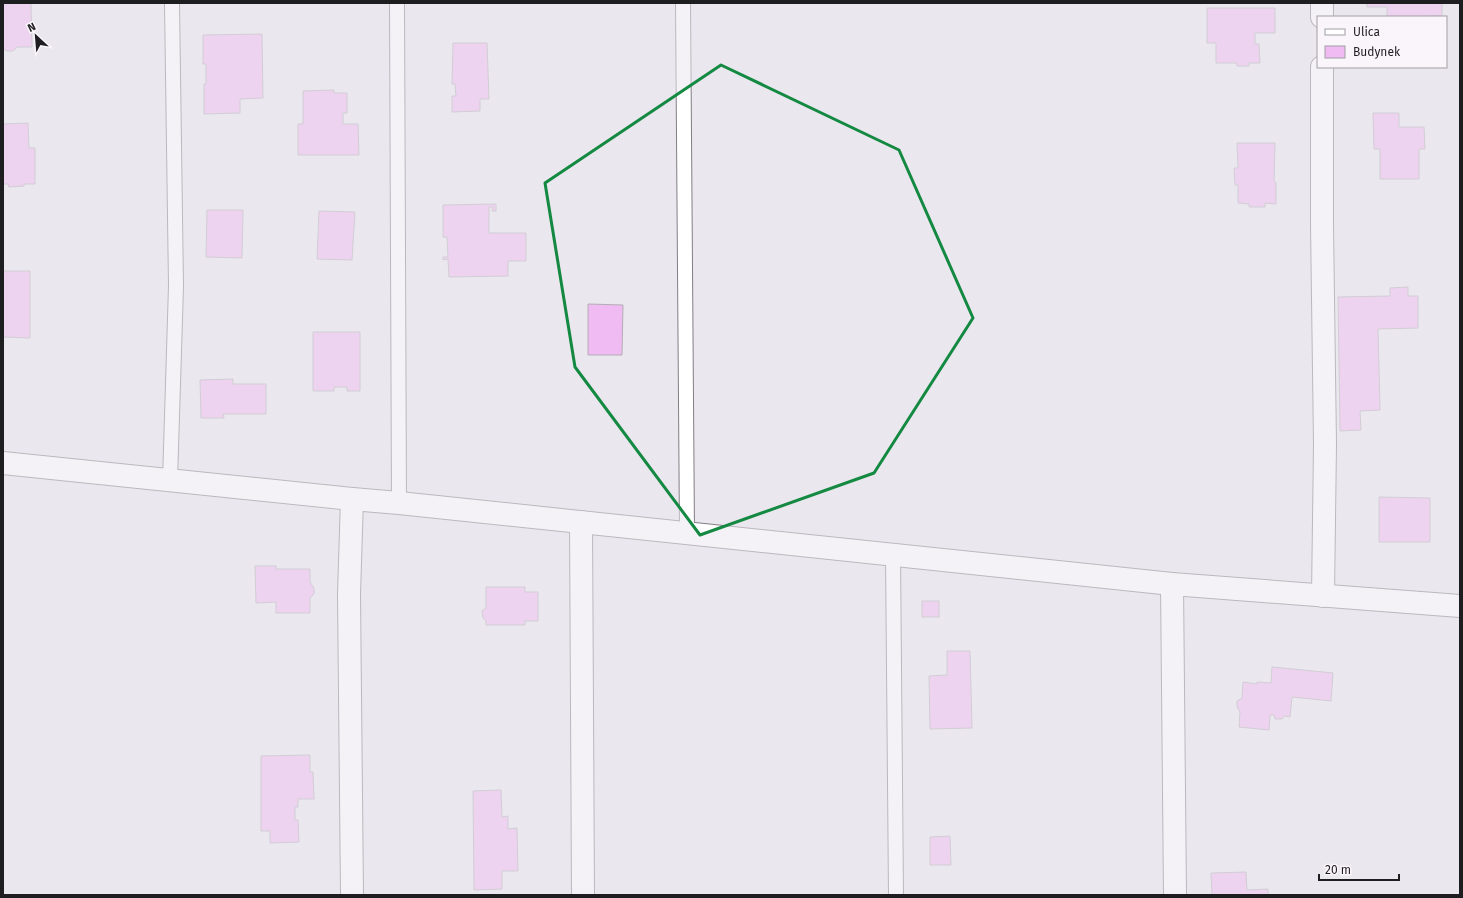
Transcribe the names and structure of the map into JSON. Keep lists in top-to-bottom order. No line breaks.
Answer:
{"legend":["Ulica","Budynek"],"scale_bar":"20 m","north":"top left"}
